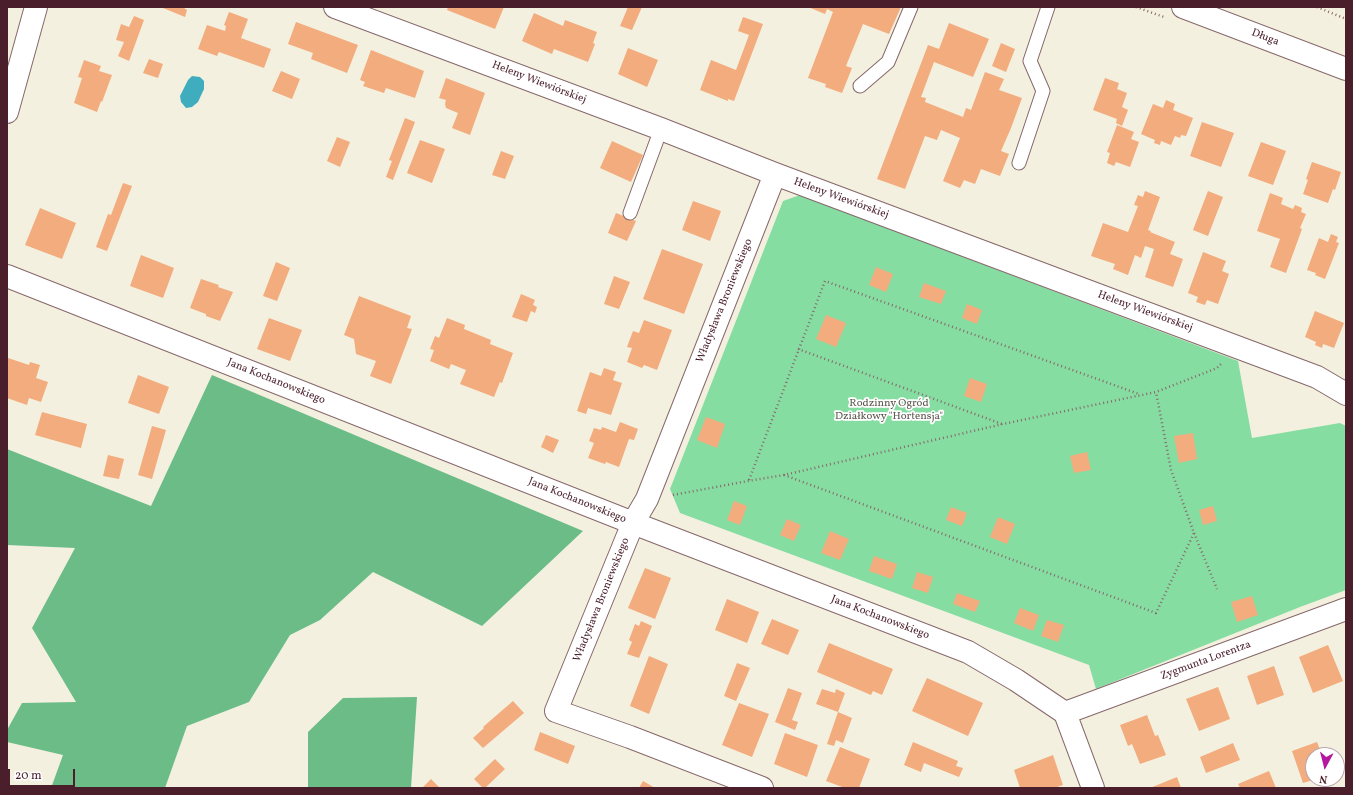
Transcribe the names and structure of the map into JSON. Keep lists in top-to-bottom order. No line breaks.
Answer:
{"streets":{"street":["Długa","Heleny Wiewiórskiej","Władysława Broniewskiego","Jana Kochanowskiego","Zygmunta Lorentza"]},"crossings":[["Heleny Wiewiórskiej","Władysława Broniewskiego"],["Władysława Broniewskiego","Jana Kochanowskiego"],["Jana Kochanowskiego","Zygmunta Lorentza"]],"parks":["Rodzinny Ogród Działkowy \"Hortensja\""],"scale_bar":"20 m","north":"bottom"}
